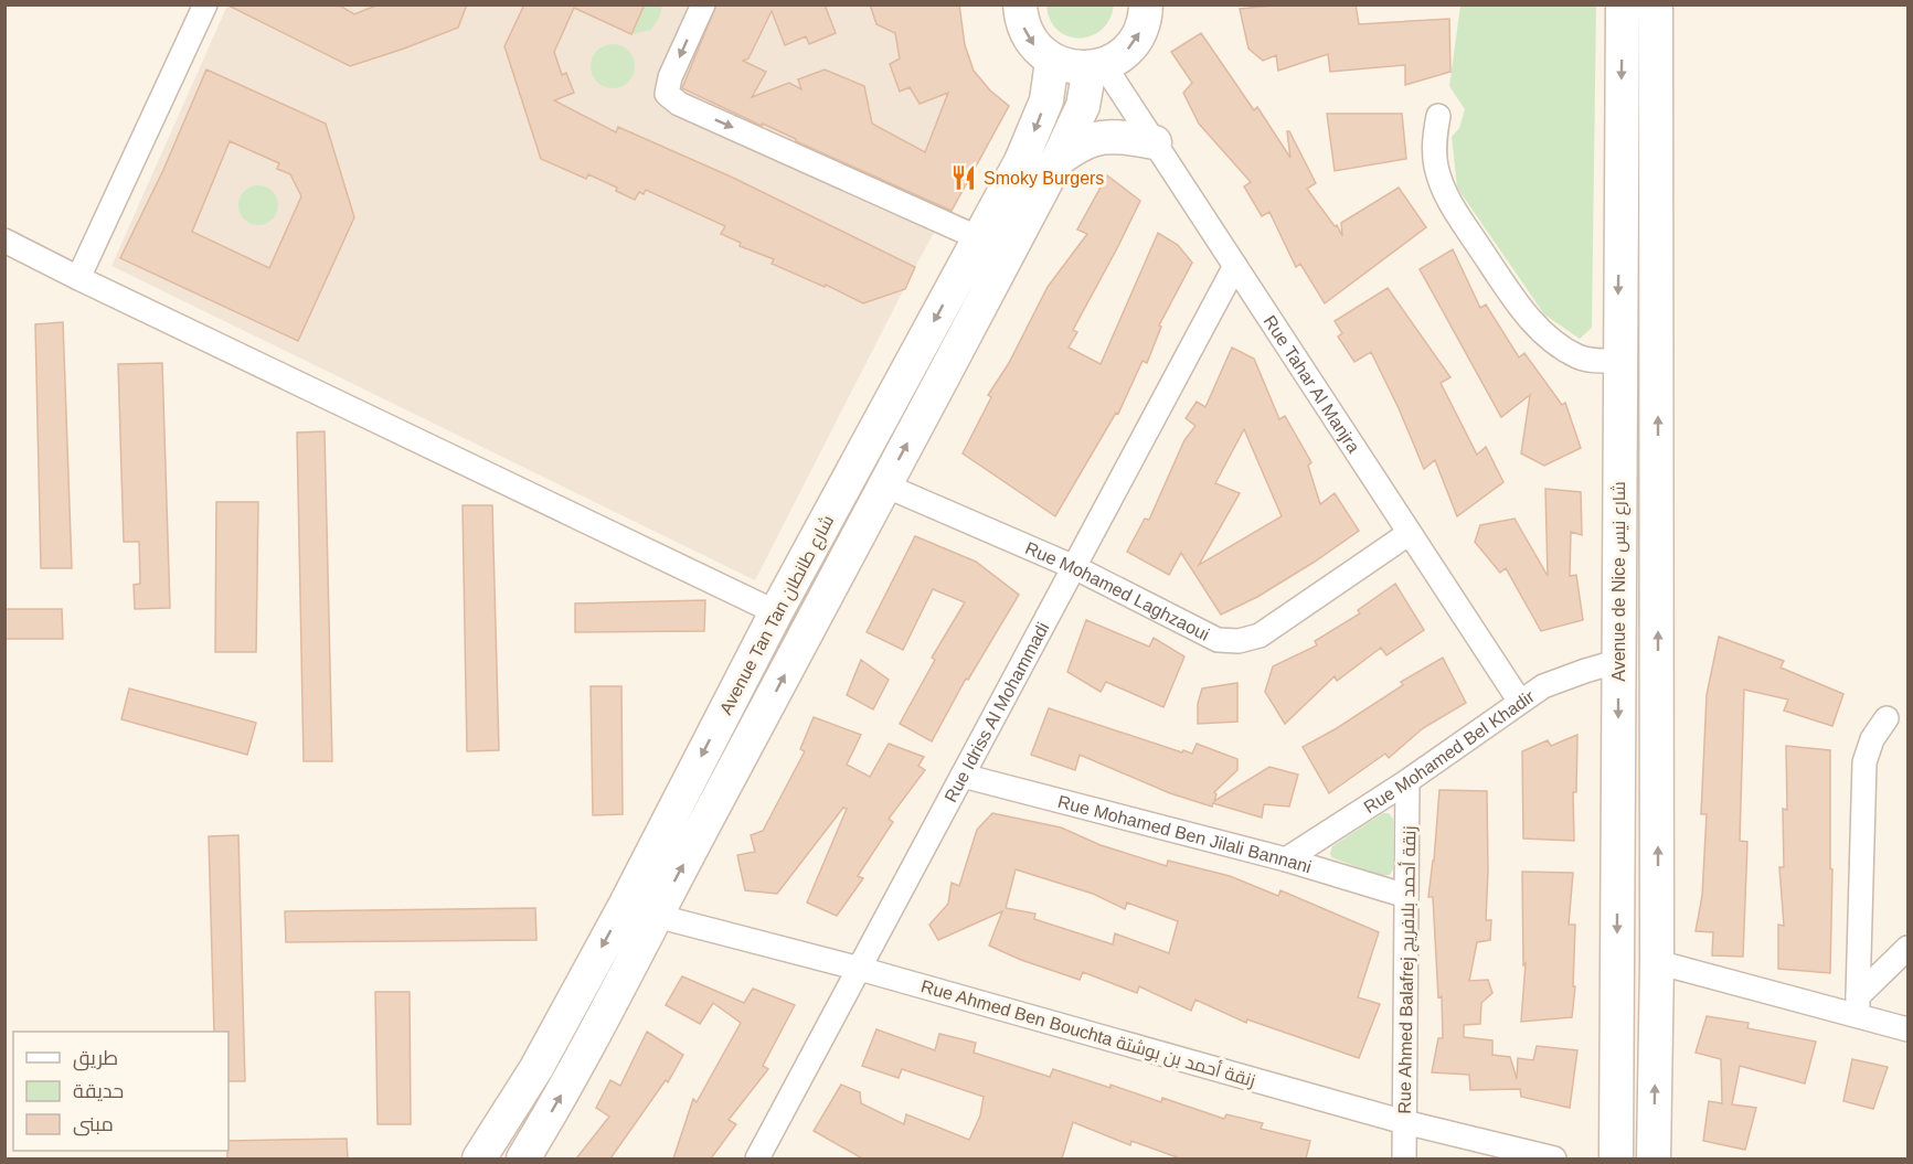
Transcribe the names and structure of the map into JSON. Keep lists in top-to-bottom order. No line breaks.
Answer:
{"streets":{"main road":["Avenue de Nice شارع نيس","Avenue Tan Tan شارع طانطان"],"street":["Rue Tahar Al Manjra","Rue Mohamed Laghzaoui","Rue Idriss Al Mohammadi","Rue Mohamed Bel Khadir","Rue Mohamed Ben Jilali Bannani","Rue Ahmed Balafrej زنقة أحمد بلافريج","Rue Ahmed Ben Bouchta زنقة أحمد بن بوشتة"]},"crossings":[["Rue Tahar Al Manjra","Rue Mohamed Laghzaoui"],["Rue Tahar Al Manjra","Avenue Tan Tan شارع طانطان"],["Rue Tahar Al Manjra","Rue Idriss Al Mohammadi"],["Rue Tahar Al Manjra","Rue Mohamed Bel Khadir"],["Avenue de Nice شارع نيس","Rue Mohamed Bel Khadir"],["Rue Mohamed Laghzaoui","Avenue Tan Tan شارع طانطان"],["Rue Mohamed Laghzaoui","Rue Idriss Al Mohammadi"],["Avenue Tan Tan شارع طانطان","Rue Ahmed Ben Bouchta زنقة أحمد بن بوشتة"],["Rue Idriss Al Mohammadi","Rue Mohamed Ben Jilali Bannani"],["Rue Idriss Al Mohammadi","Rue Ahmed Ben Bouchta زنقة أحمد بن بوشتة"],["Rue Mohamed Bel Khadir","Rue Mohamed Ben Jilali Bannani"],["Rue Mohamed Bel Khadir","Rue Ahmed Balafrej زنقة أحمد بلافريج"],["Rue Mohamed Ben Jilali Bannani","Rue Ahmed Balafrej زنقة أحمد بلافريج"],["Rue Ahmed Balafrej زنقة أحمد بلافريج","Rue Ahmed Ben Bouchta زنقة أحمد بن بوشتة"]],"places":{"restaurant":["Smoky Burgers"]},"legend":["طريق","حديقة","مبنى"]}
